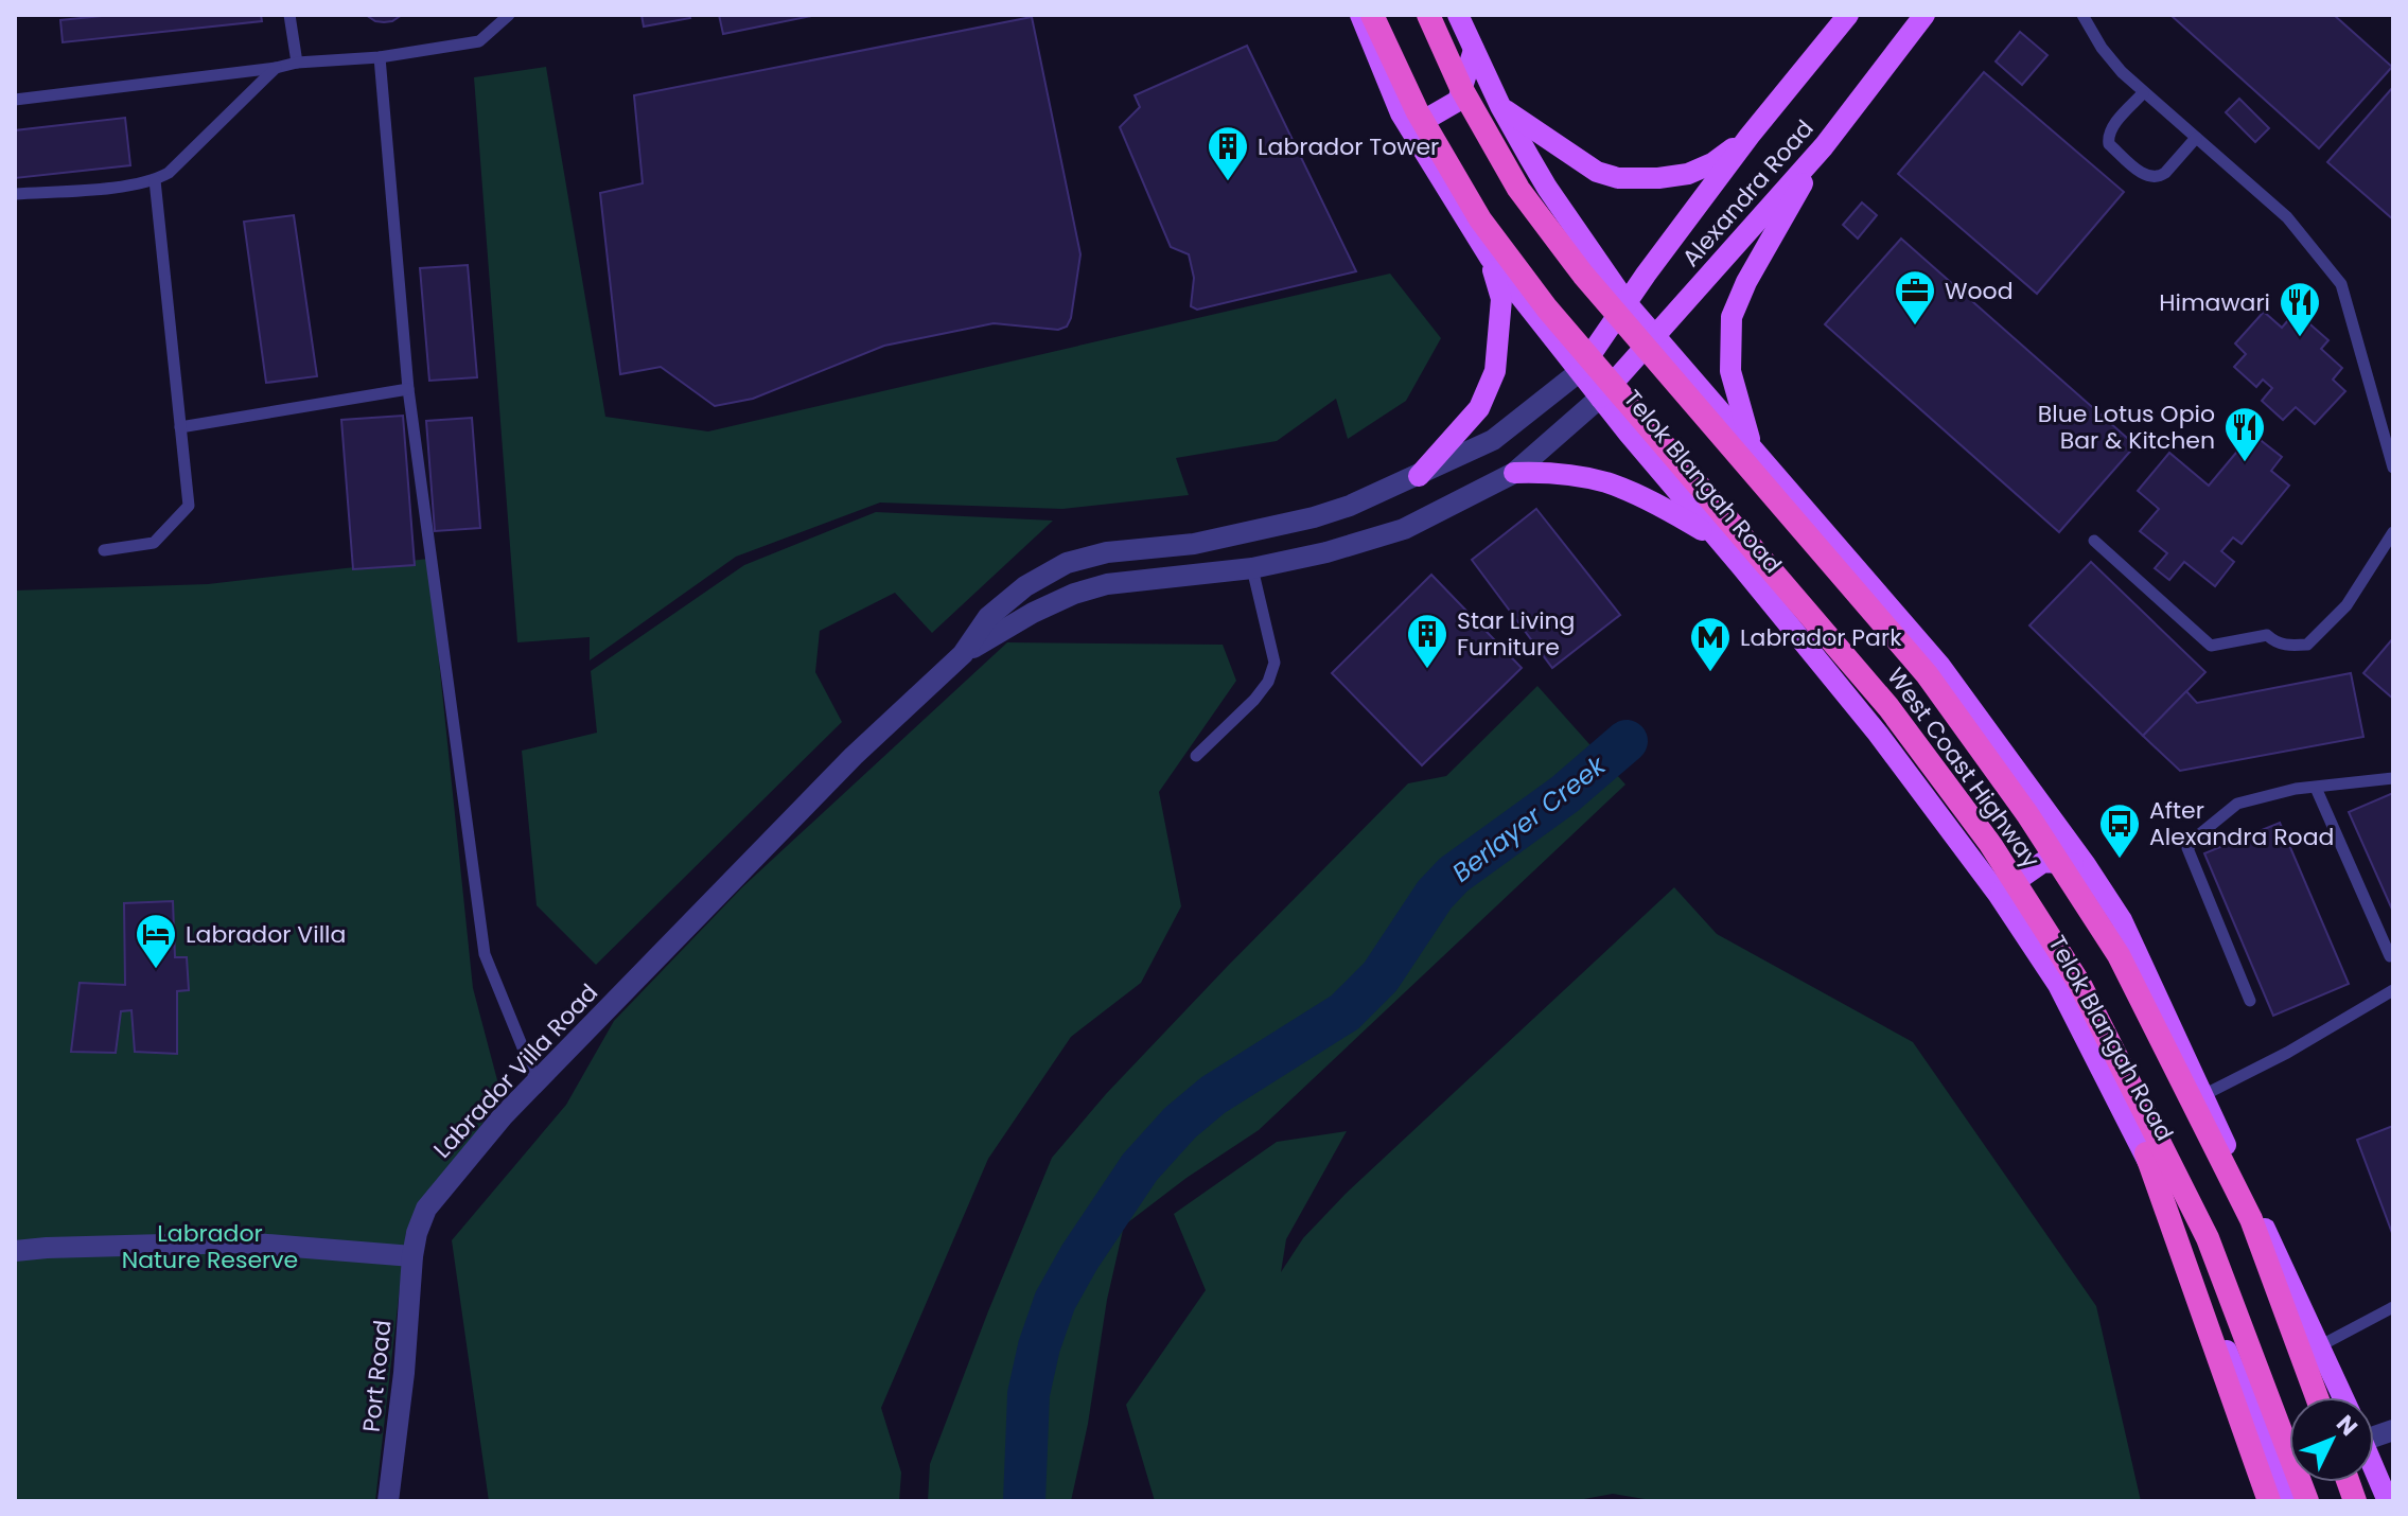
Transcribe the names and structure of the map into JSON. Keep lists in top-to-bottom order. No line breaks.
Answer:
{"streets":{"highway":["West Coast Highway"],"main road":["Alexandra Road","Telok Blangah Road"],"street":["Labrador Villa Road","Port Road"]},"crossings":[["Alexandra Road","Telok Blangah Road"],["Alexandra Road","Labrador Villa Road"],["Telok Blangah Road","Labrador Villa Road"],["Labrador Villa Road","Port Road"]],"water":["Berlayer Creek"],"parks":["Labrador Nature Reserve"],"places":{"building":["Labrador Tower","Star Living Furniture"],"office":["Wood"],"restaurant":["Himawari","Blue Lotus Opio Bar & Kitchen"],"metro station":["Labrador Park"],"bus stop":["After Alexandra Road"],"hotel":["Labrador Villa"]},"north":"top right"}
